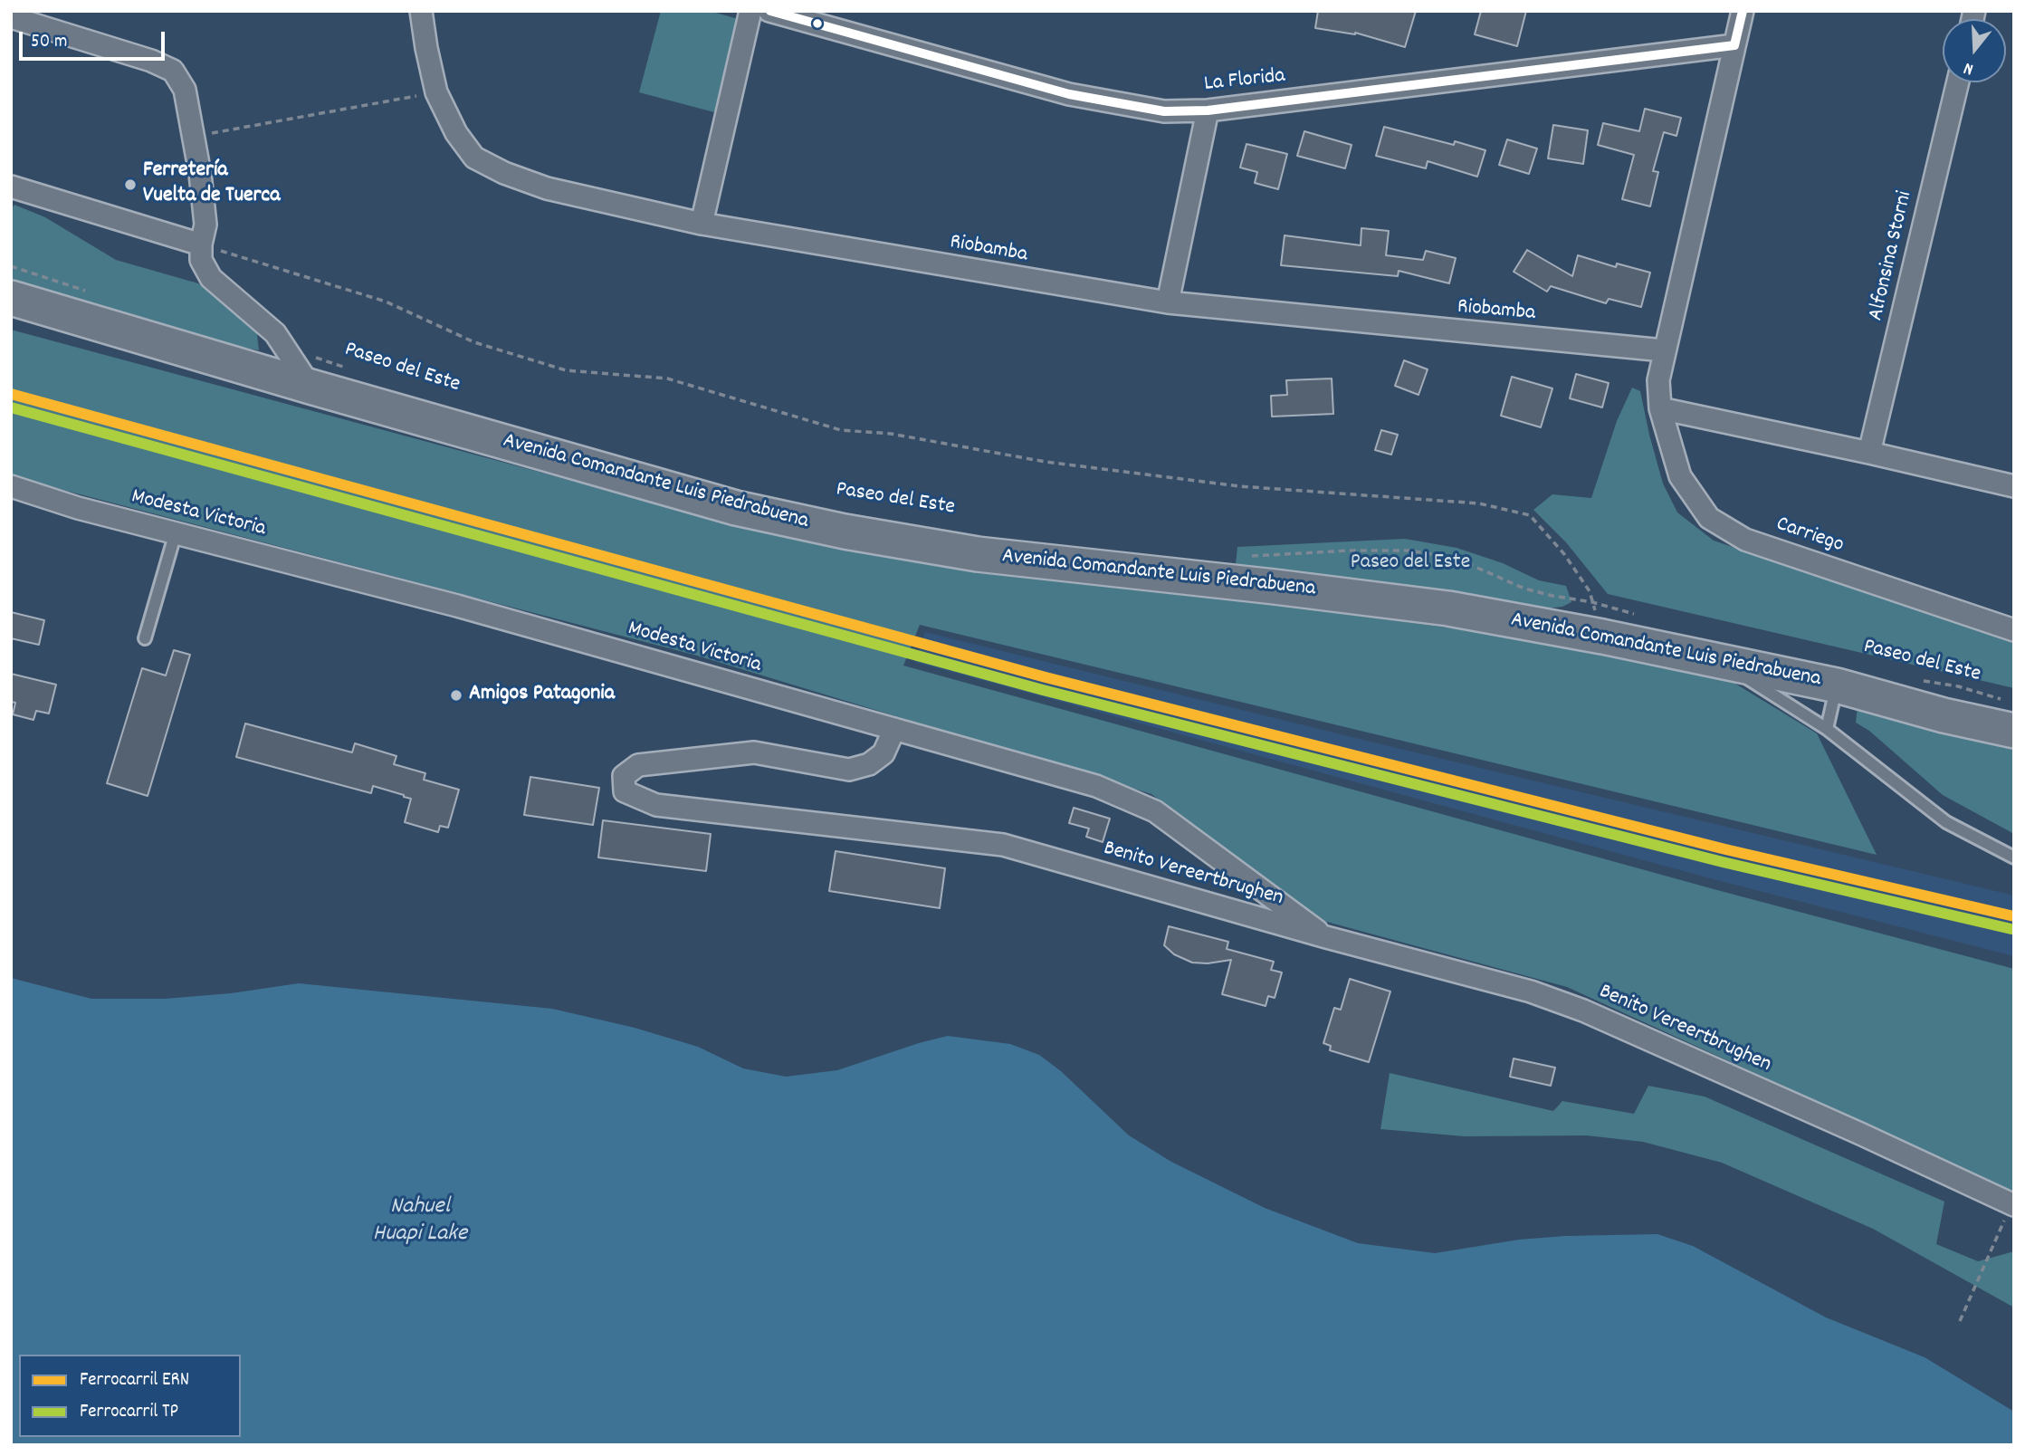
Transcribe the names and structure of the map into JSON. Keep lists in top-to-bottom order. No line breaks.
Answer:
{"streets":{"main road":["Avenida Comandante Luis Piedrabuena"],"street":["La Florida","Riobamba","Alfonsina Storni","Modesta Victoria","Carriego","Benito Vereertbrughen"],"path":["Paseo del Este"]},"crossings":[["La Florida","Carriego"],["Riobamba","Carriego"],["Modesta Victoria","Benito Vereertbrughen"]],"water":["Nahuel Huapi Lake"],"parks":["Paseo del Este"],"places":["Ferretería Vuelta de Tuerca","Amigos Patagonia"],"lines":["rail line ERN","rail line TP"],"legend":["Ferrocarril ERN","Ferrocarril TP"],"scale_bar":"50 m","north":"bottom"}
